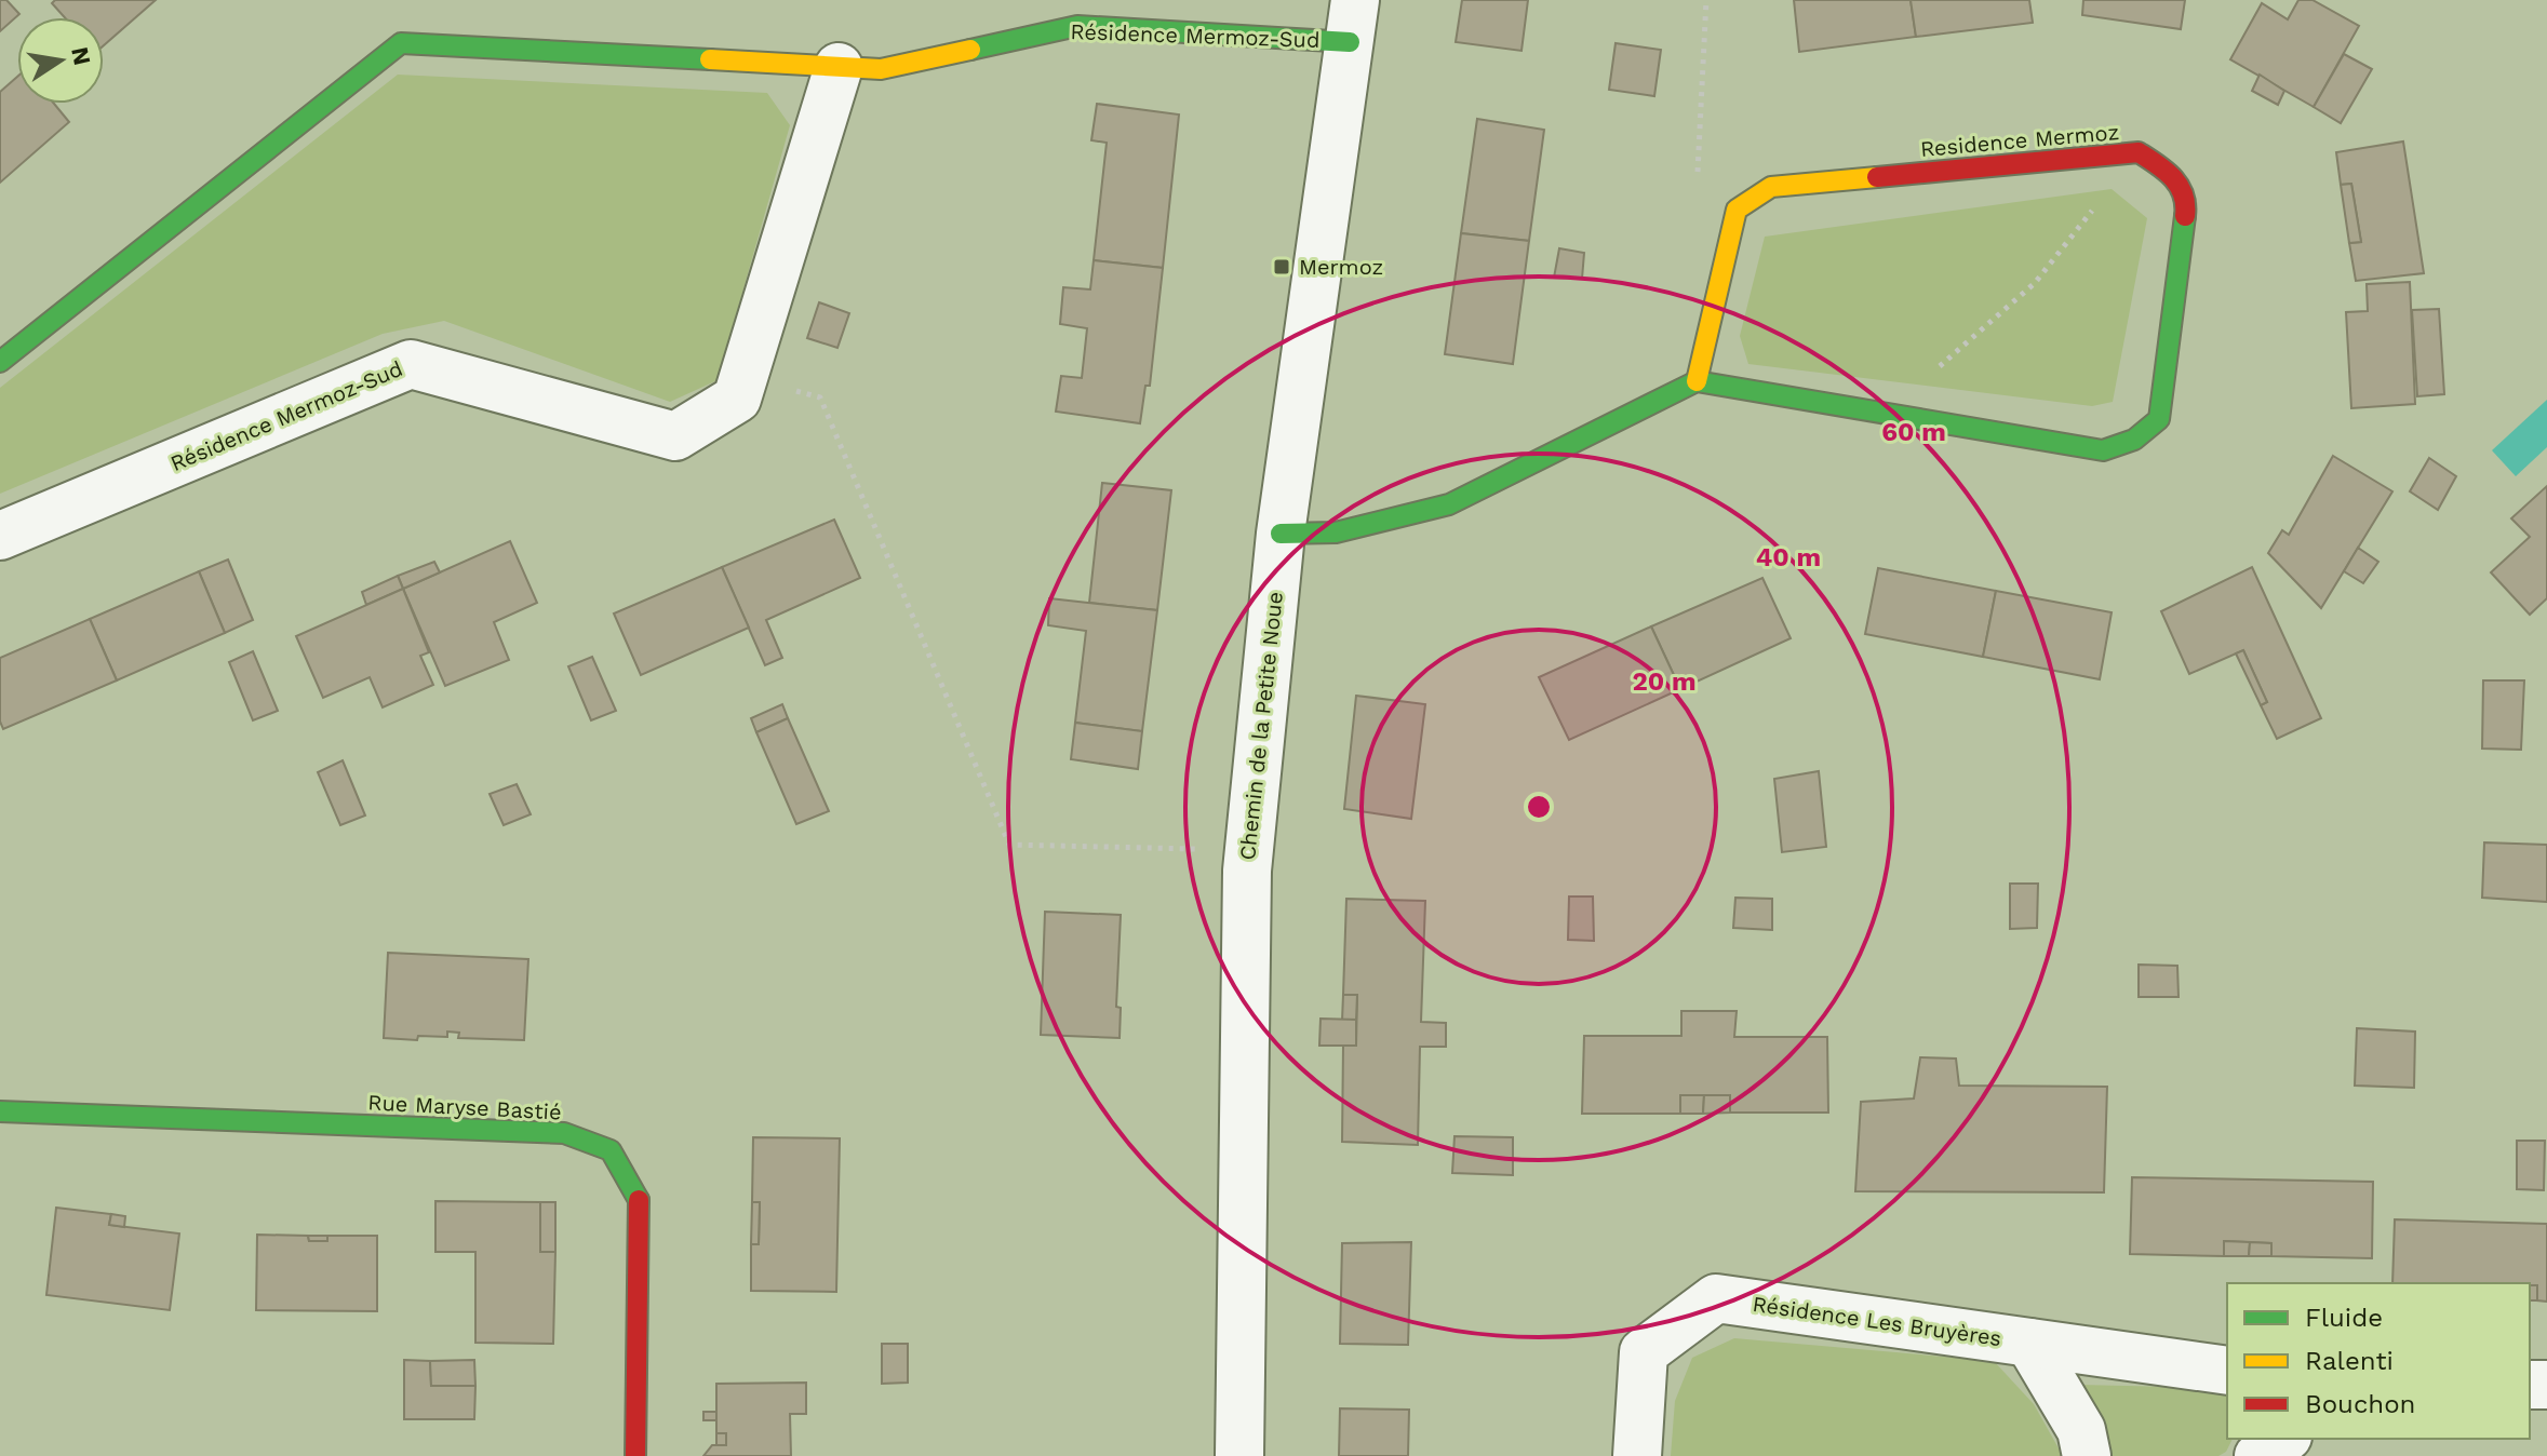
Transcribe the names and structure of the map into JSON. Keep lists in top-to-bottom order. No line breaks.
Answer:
{"streets":{"street":["Résidence Mermoz-Sud","Residence Mermoz","Chemin de la Petite Noue","Rue Maryse Bastié","Résidence Les Bruyères"]},"crossings":[["Résidence Mermoz-Sud","Chemin de la Petite Noue"]],"places":{"transit":["Mermoz"]},"legend":["Fluide","Ralenti","Bouchon"],"north":"right","rings":["60 m","40 m","20 m"]}
